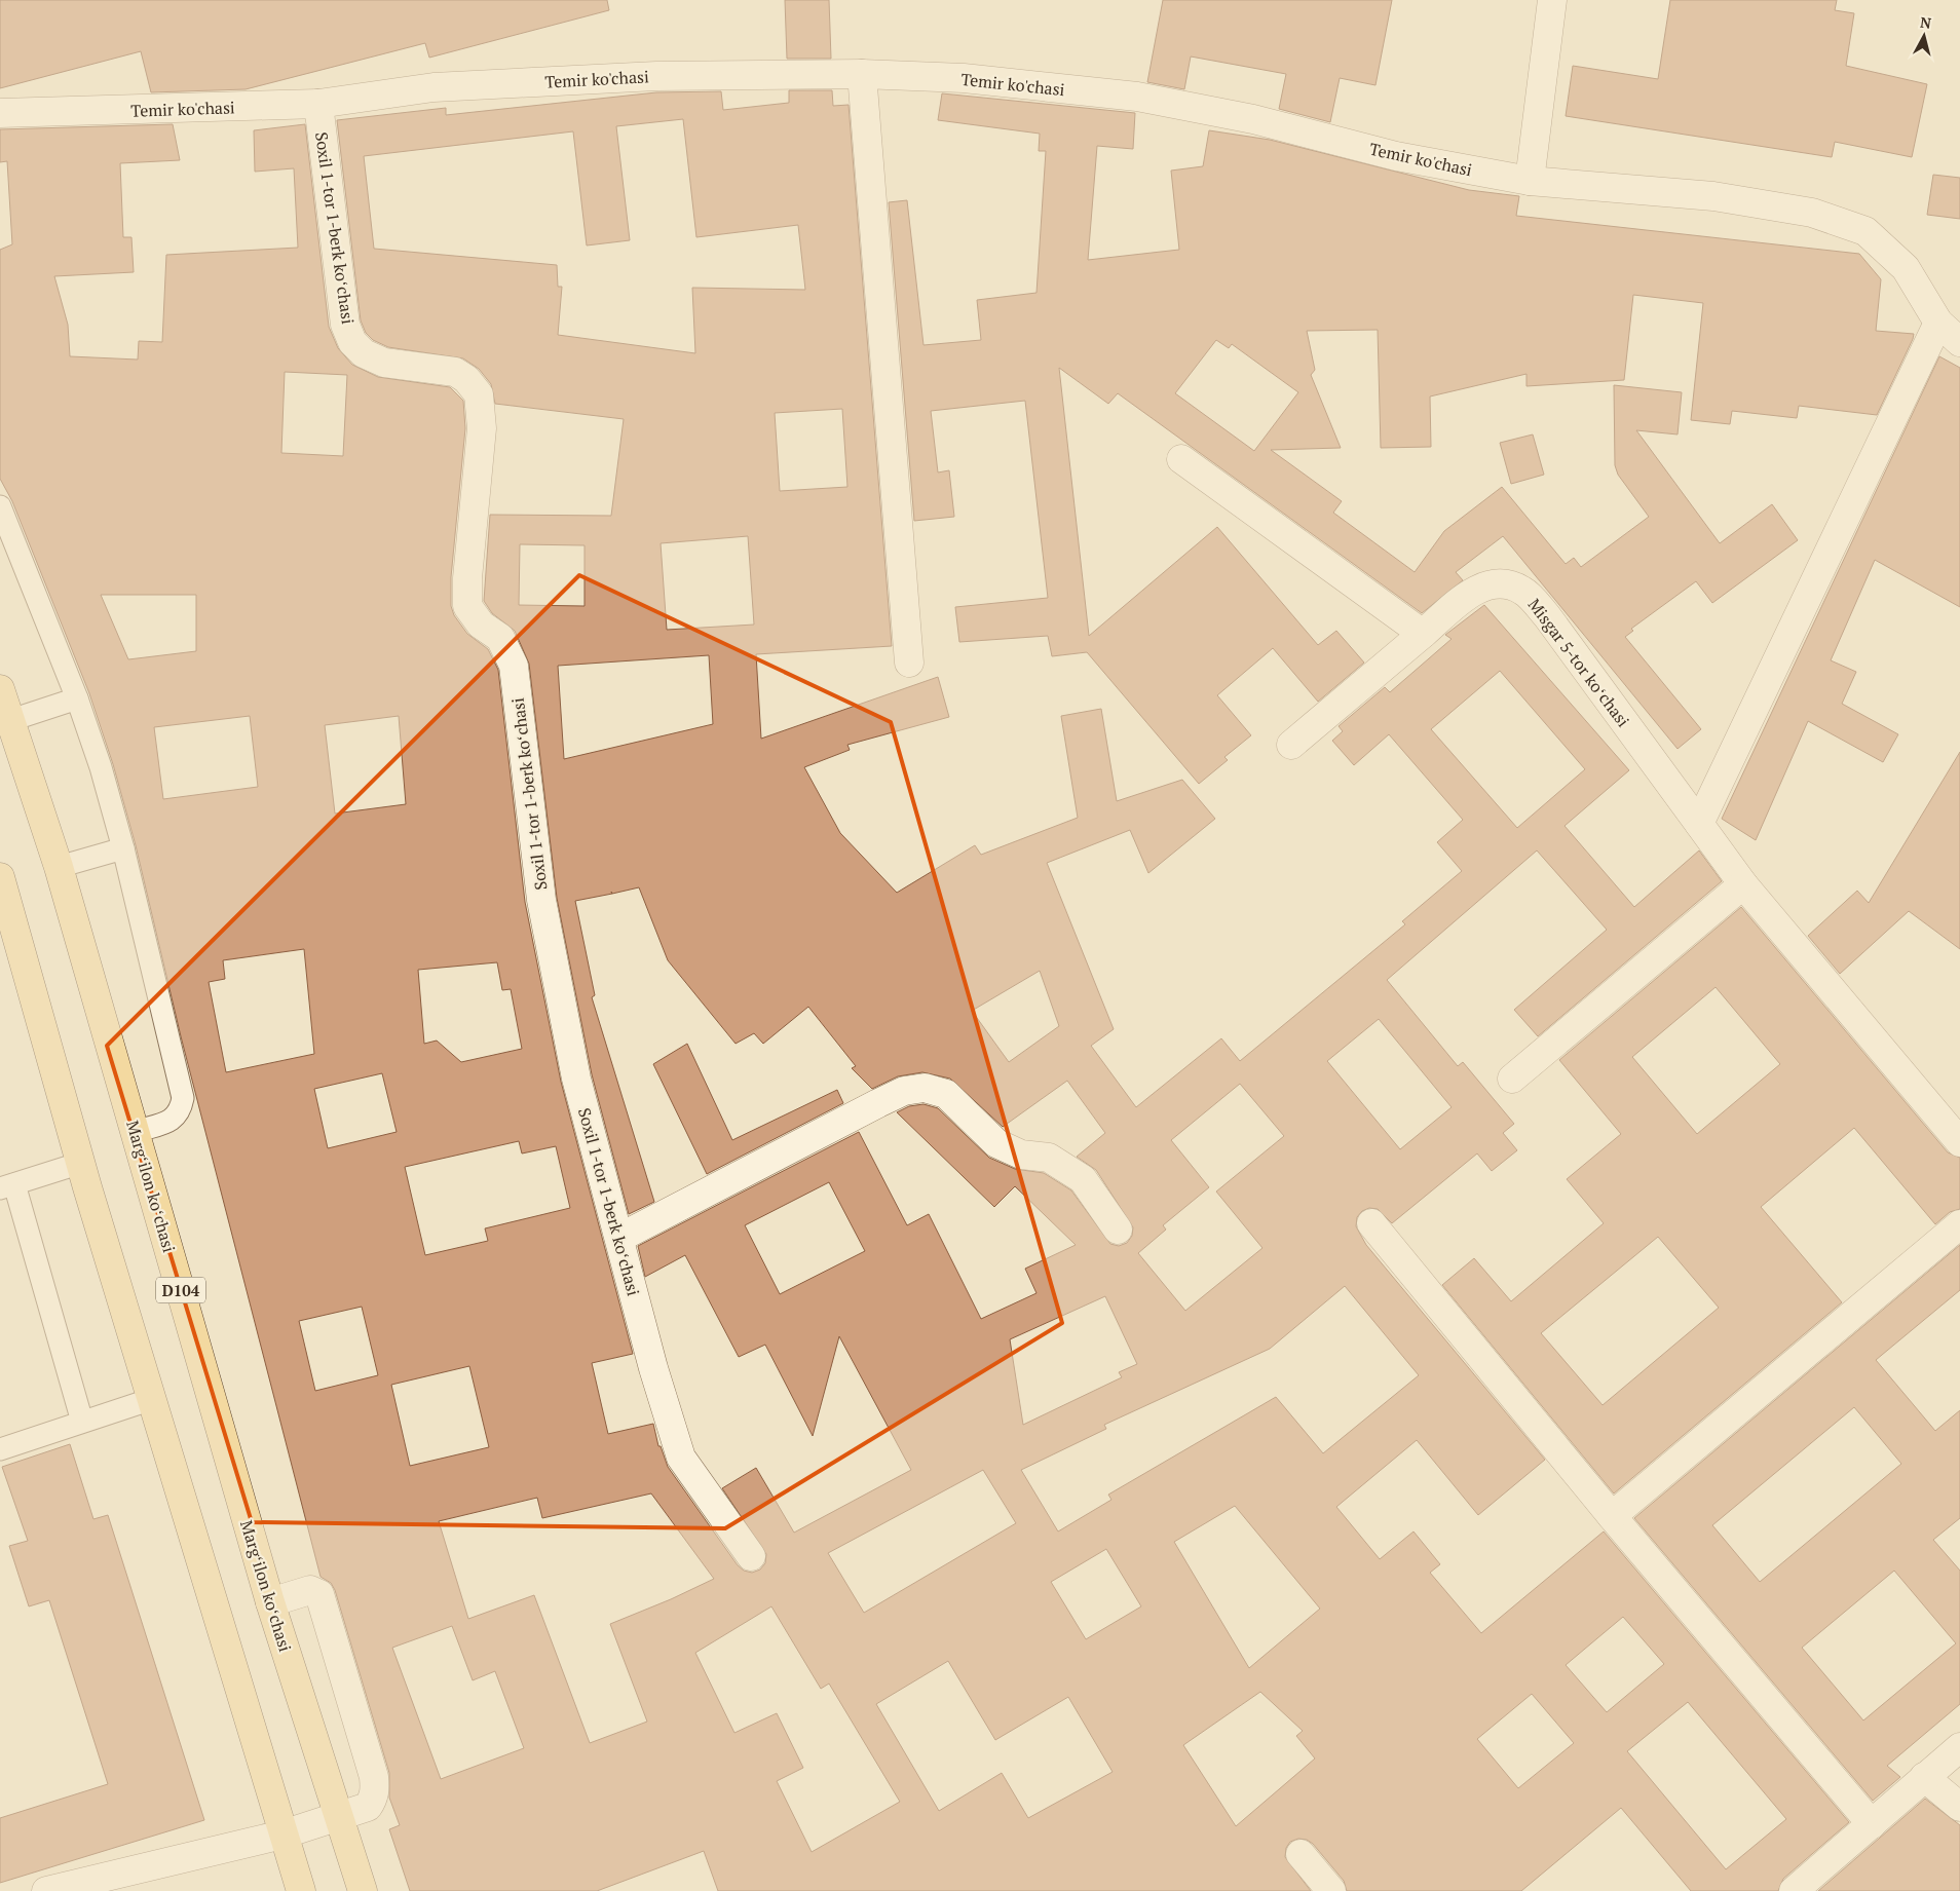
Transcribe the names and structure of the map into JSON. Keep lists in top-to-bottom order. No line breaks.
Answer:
{"streets":{"main road":["Margʻilon koʻchasi","D104"],"street":["Temir ko'chasi","Soxil 1-tor 1-berk koʻchasi","Misgar 5-tor koʻchasi"]},"crossings":[["Temir ko'chasi","Soxil 1-tor 1-berk koʻchasi"]],"north":"top"}
